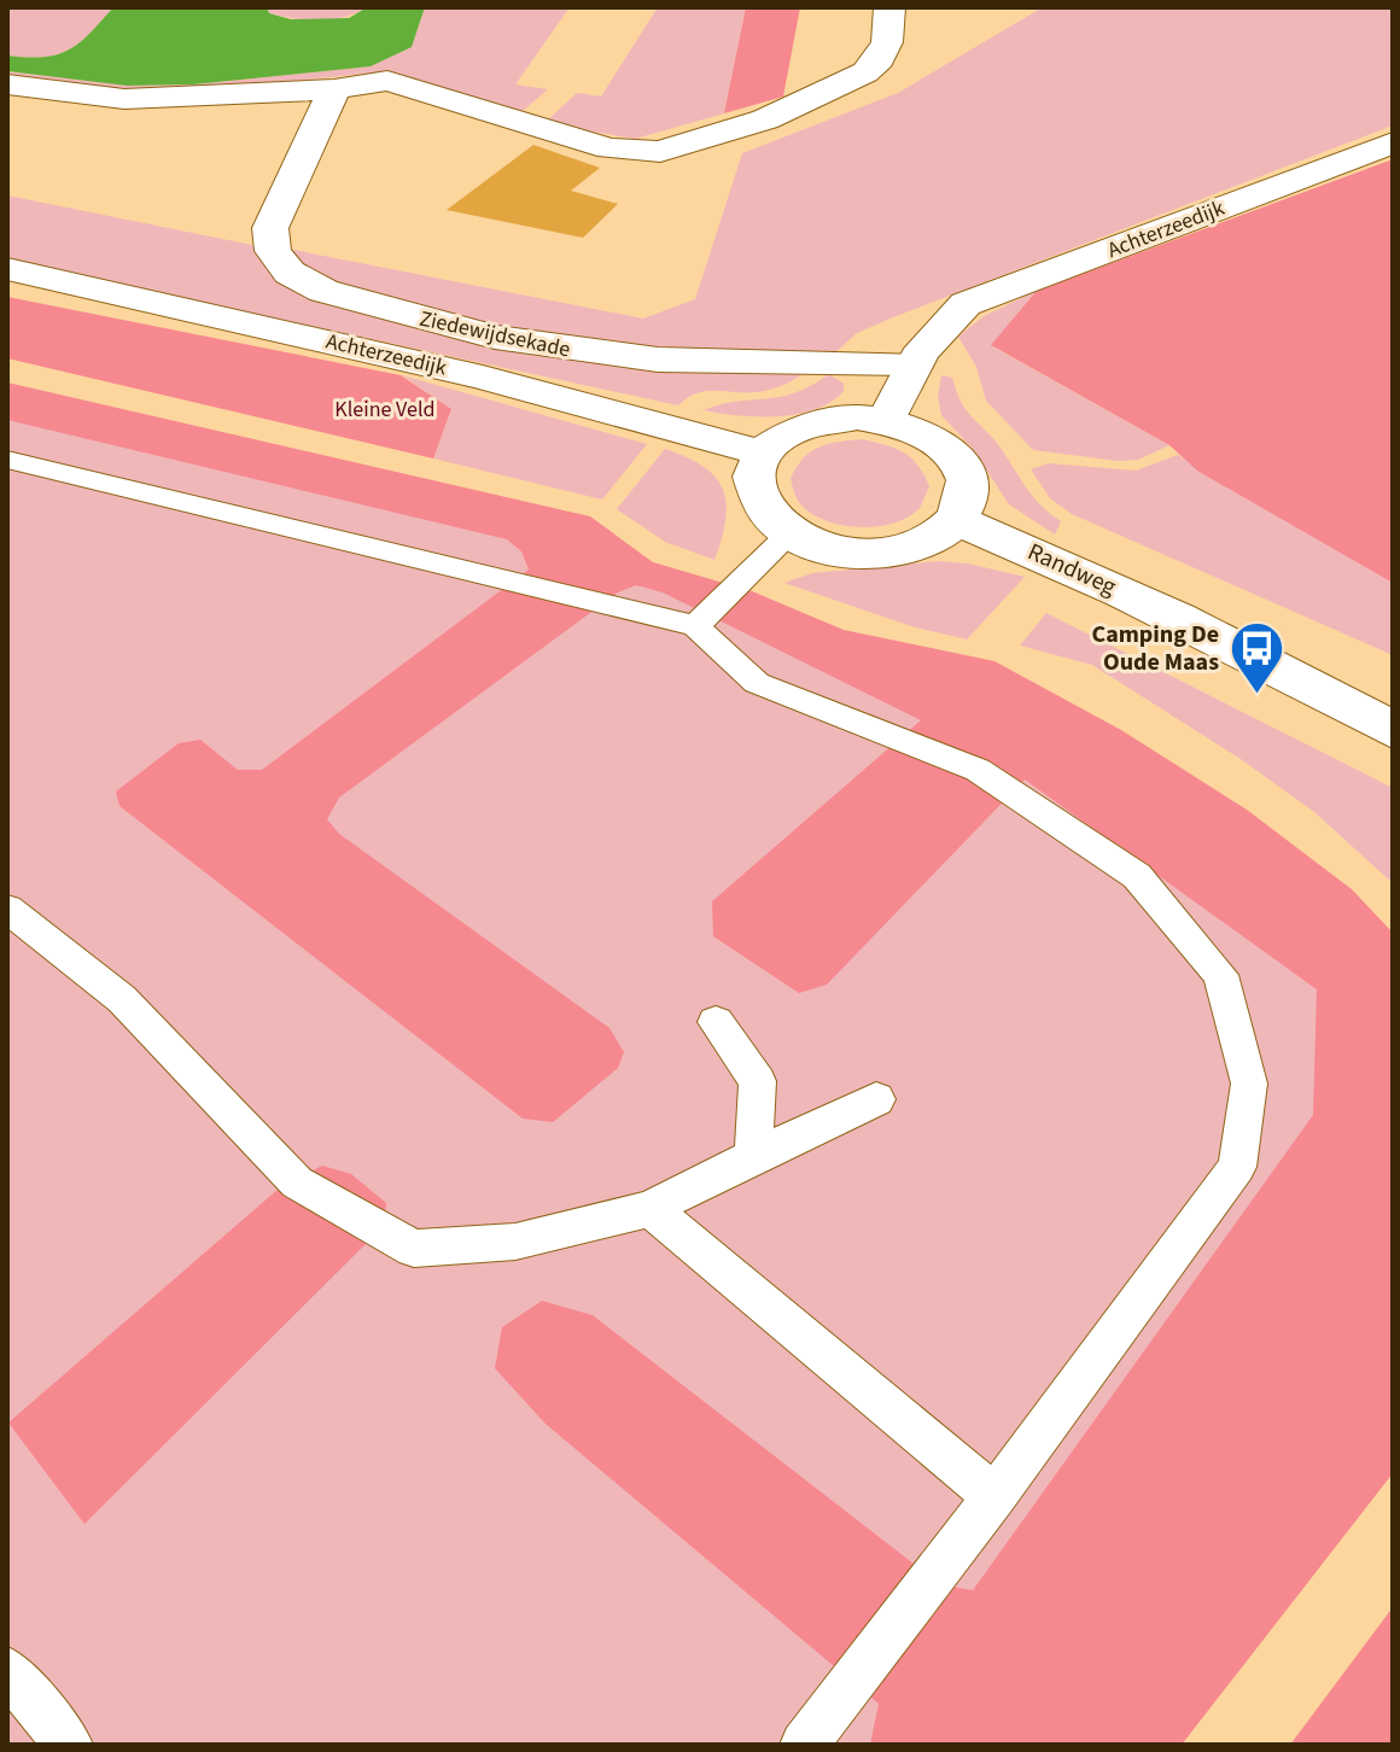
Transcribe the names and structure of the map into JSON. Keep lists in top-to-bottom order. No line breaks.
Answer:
{"streets":{"street":["Achterzeedijk","Ziedewijdsekade","Randweg"]},"crossings":[["Achterzeedijk","Ziedewijdsekade"],["Achterzeedijk","Randweg"]],"parks":["Kleine Veld"],"places":{"bus stop":["Camping De Oude Maas"]}}
